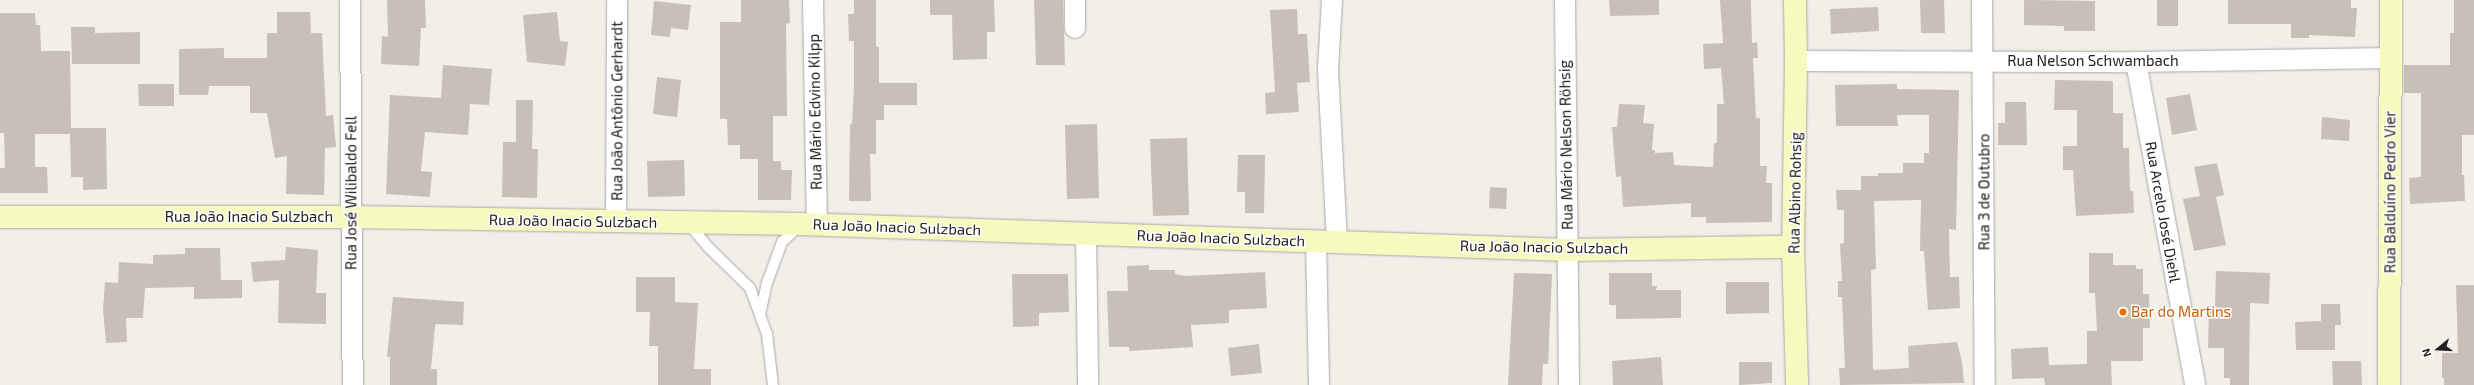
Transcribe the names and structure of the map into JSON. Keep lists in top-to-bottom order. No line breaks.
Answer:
{"streets":{"street":["Rua Nelson Schwambach","Rua João Antônio Gerhardt","Rua Mário Edvino Kilpp","Rua Mário Nelson Röhsig","Rua 3 de Outubro","Rua Balduíno Pedro Vier","Rua José Wilibaldo Fell","Rua Albino Rohsig","Rua Arcelo José Diehl","Rua João Inacio Sulzbach"]},"crossings":[["Rua Nelson Schwambach","Rua 3 de Outubro"],["Rua Nelson Schwambach","Rua Balduíno Pedro Vier"],["Rua Nelson Schwambach","Rua Albino Rohsig"],["Rua Nelson Schwambach","Rua Arcelo José Diehl"],["Rua João Antônio Gerhardt","Rua João Inacio Sulzbach"],["Rua Mário Edvino Kilpp","Rua João Inacio Sulzbach"],["Rua Mário Nelson Röhsig","Rua João Inacio Sulzbach"],["Rua José Wilibaldo Fell","Rua João Inacio Sulzbach"],["Rua Albino Rohsig","Rua João Inacio Sulzbach"]],"places":["Bar do Martins"],"north":"left"}
